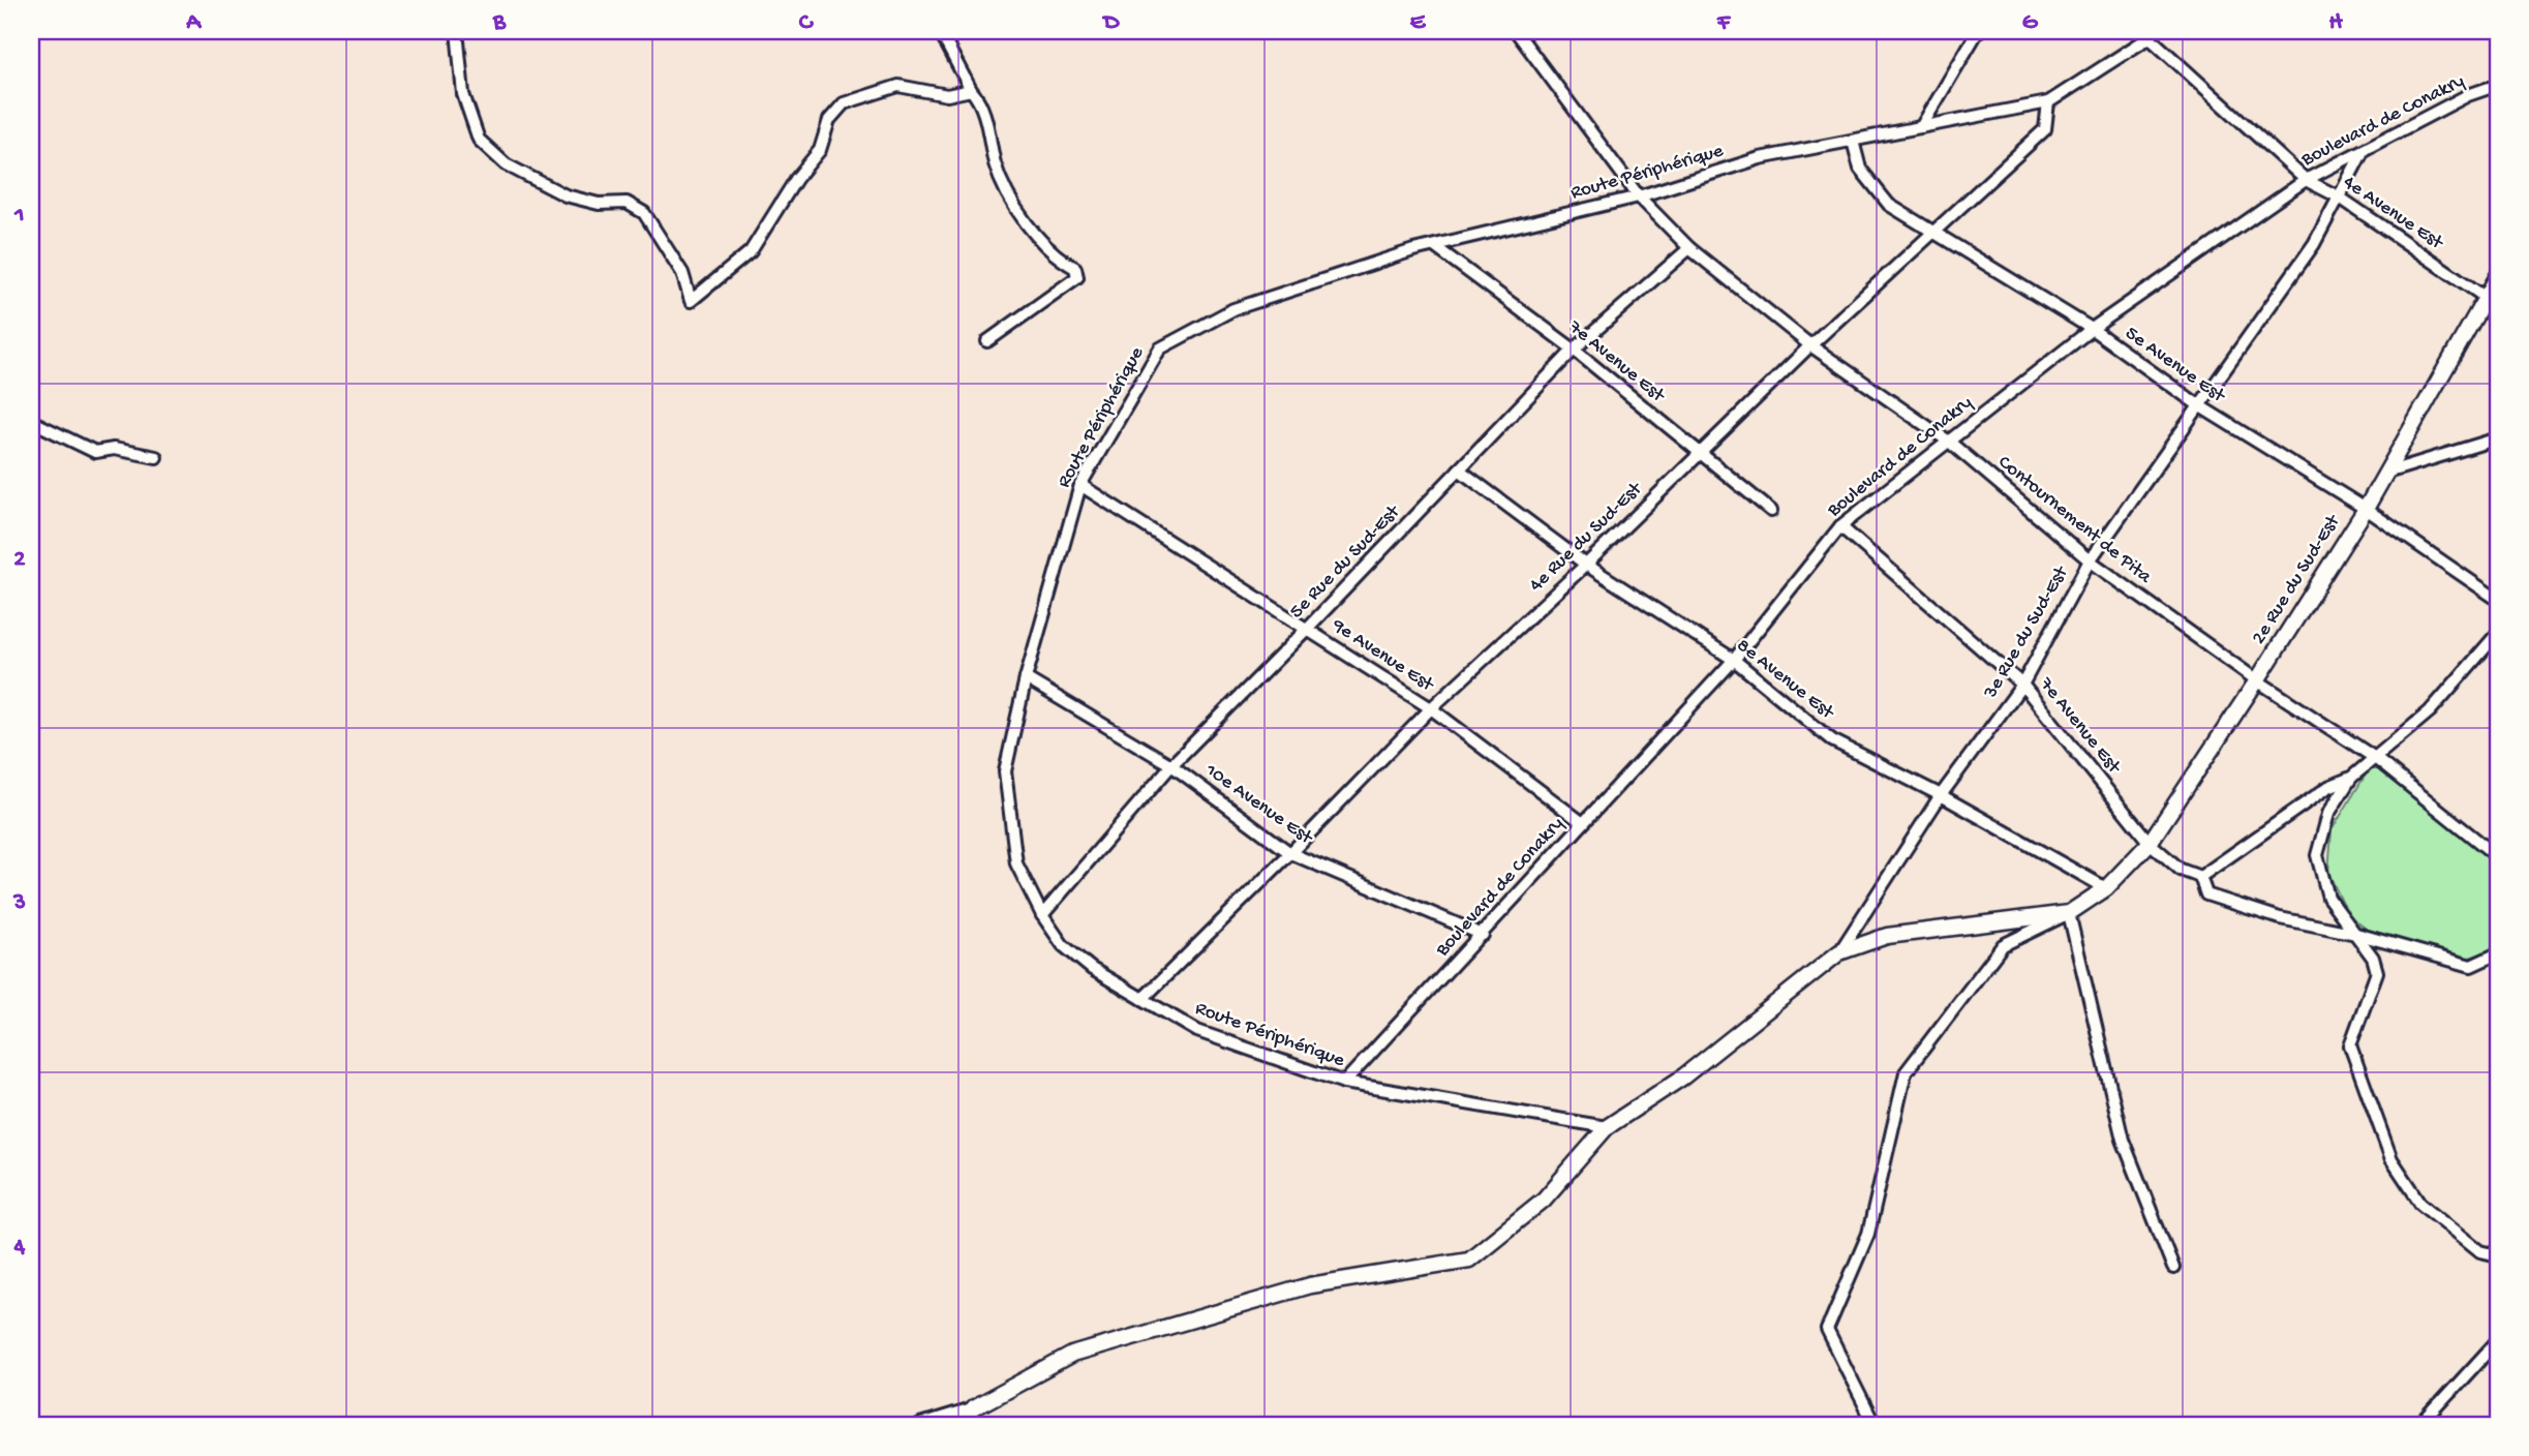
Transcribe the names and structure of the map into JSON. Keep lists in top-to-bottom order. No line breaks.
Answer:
{"streets":{"street":["Boulevard de Conakry","Route Périphérique","4e Avenue Est","7e Avenue Est","5e Avenue Est","Contournement de Pita","4e Rue du Sud-Est","5e Rue du Sud-Est","2e Rue du Sud-Est","3e Rue du Sud-Est","9e Avenue Est","8e Avenue Est","10e Avenue Est"]},"crossings":[["Boulevard de Conakry","Route Périphérique"],["Boulevard de Conakry","4e Avenue Est"],["Boulevard de Conakry","7e Avenue Est"],["Boulevard de Conakry","5e Avenue Est"],["Boulevard de Conakry","Contournement de Pita"],["Boulevard de Conakry","3e Rue du Sud-Est"],["Boulevard de Conakry","9e Avenue Est"],["Boulevard de Conakry","8e Avenue Est"],["Boulevard de Conakry","10e Avenue Est"],["Route Périphérique","4e Avenue Est"],["Route Périphérique","7e Avenue Est"],["Route Périphérique","5e Avenue Est"],["Route Périphérique","Contournement de Pita"],["Route Périphérique","4e Rue du Sud-Est"],["Route Périphérique","5e Rue du Sud-Est"],["Route Périphérique","9e Avenue Est"],["Route Périphérique","10e Avenue Est"],["4e Avenue Est","2e Rue du Sud-Est"],["4e Avenue Est","3e Rue du Sud-Est"],["7e Avenue Est","4e Rue du Sud-Est"],["7e Avenue Est","5e Rue du Sud-Est"],["7e Avenue Est","2e Rue du Sud-Est"],["7e Avenue Est","3e Rue du Sud-Est"],["5e Avenue Est","4e Rue du Sud-Est"],["5e Avenue Est","2e Rue du Sud-Est"],["5e Avenue Est","3e Rue du Sud-Est"],["Contournement de Pita","4e Rue du Sud-Est"],["Contournement de Pita","5e Rue du Sud-Est"],["Contournement de Pita","2e Rue du Sud-Est"],["Contournement de Pita","3e Rue du Sud-Est"],["4e Rue du Sud-Est","9e Avenue Est"],["4e Rue du Sud-Est","8e Avenue Est"],["4e Rue du Sud-Est","10e Avenue Est"],["5e Rue du Sud-Est","9e Avenue Est"],["5e Rue du Sud-Est","8e Avenue Est"],["5e Rue du Sud-Est","10e Avenue Est"],["2e Rue du Sud-Est","8e Avenue Est"],["3e Rue du Sud-Est","8e Avenue Est"]],"grid":{"columns":["A","B","C","D","E","F","G","H"],"rows":["1","2","3","4"]}}
